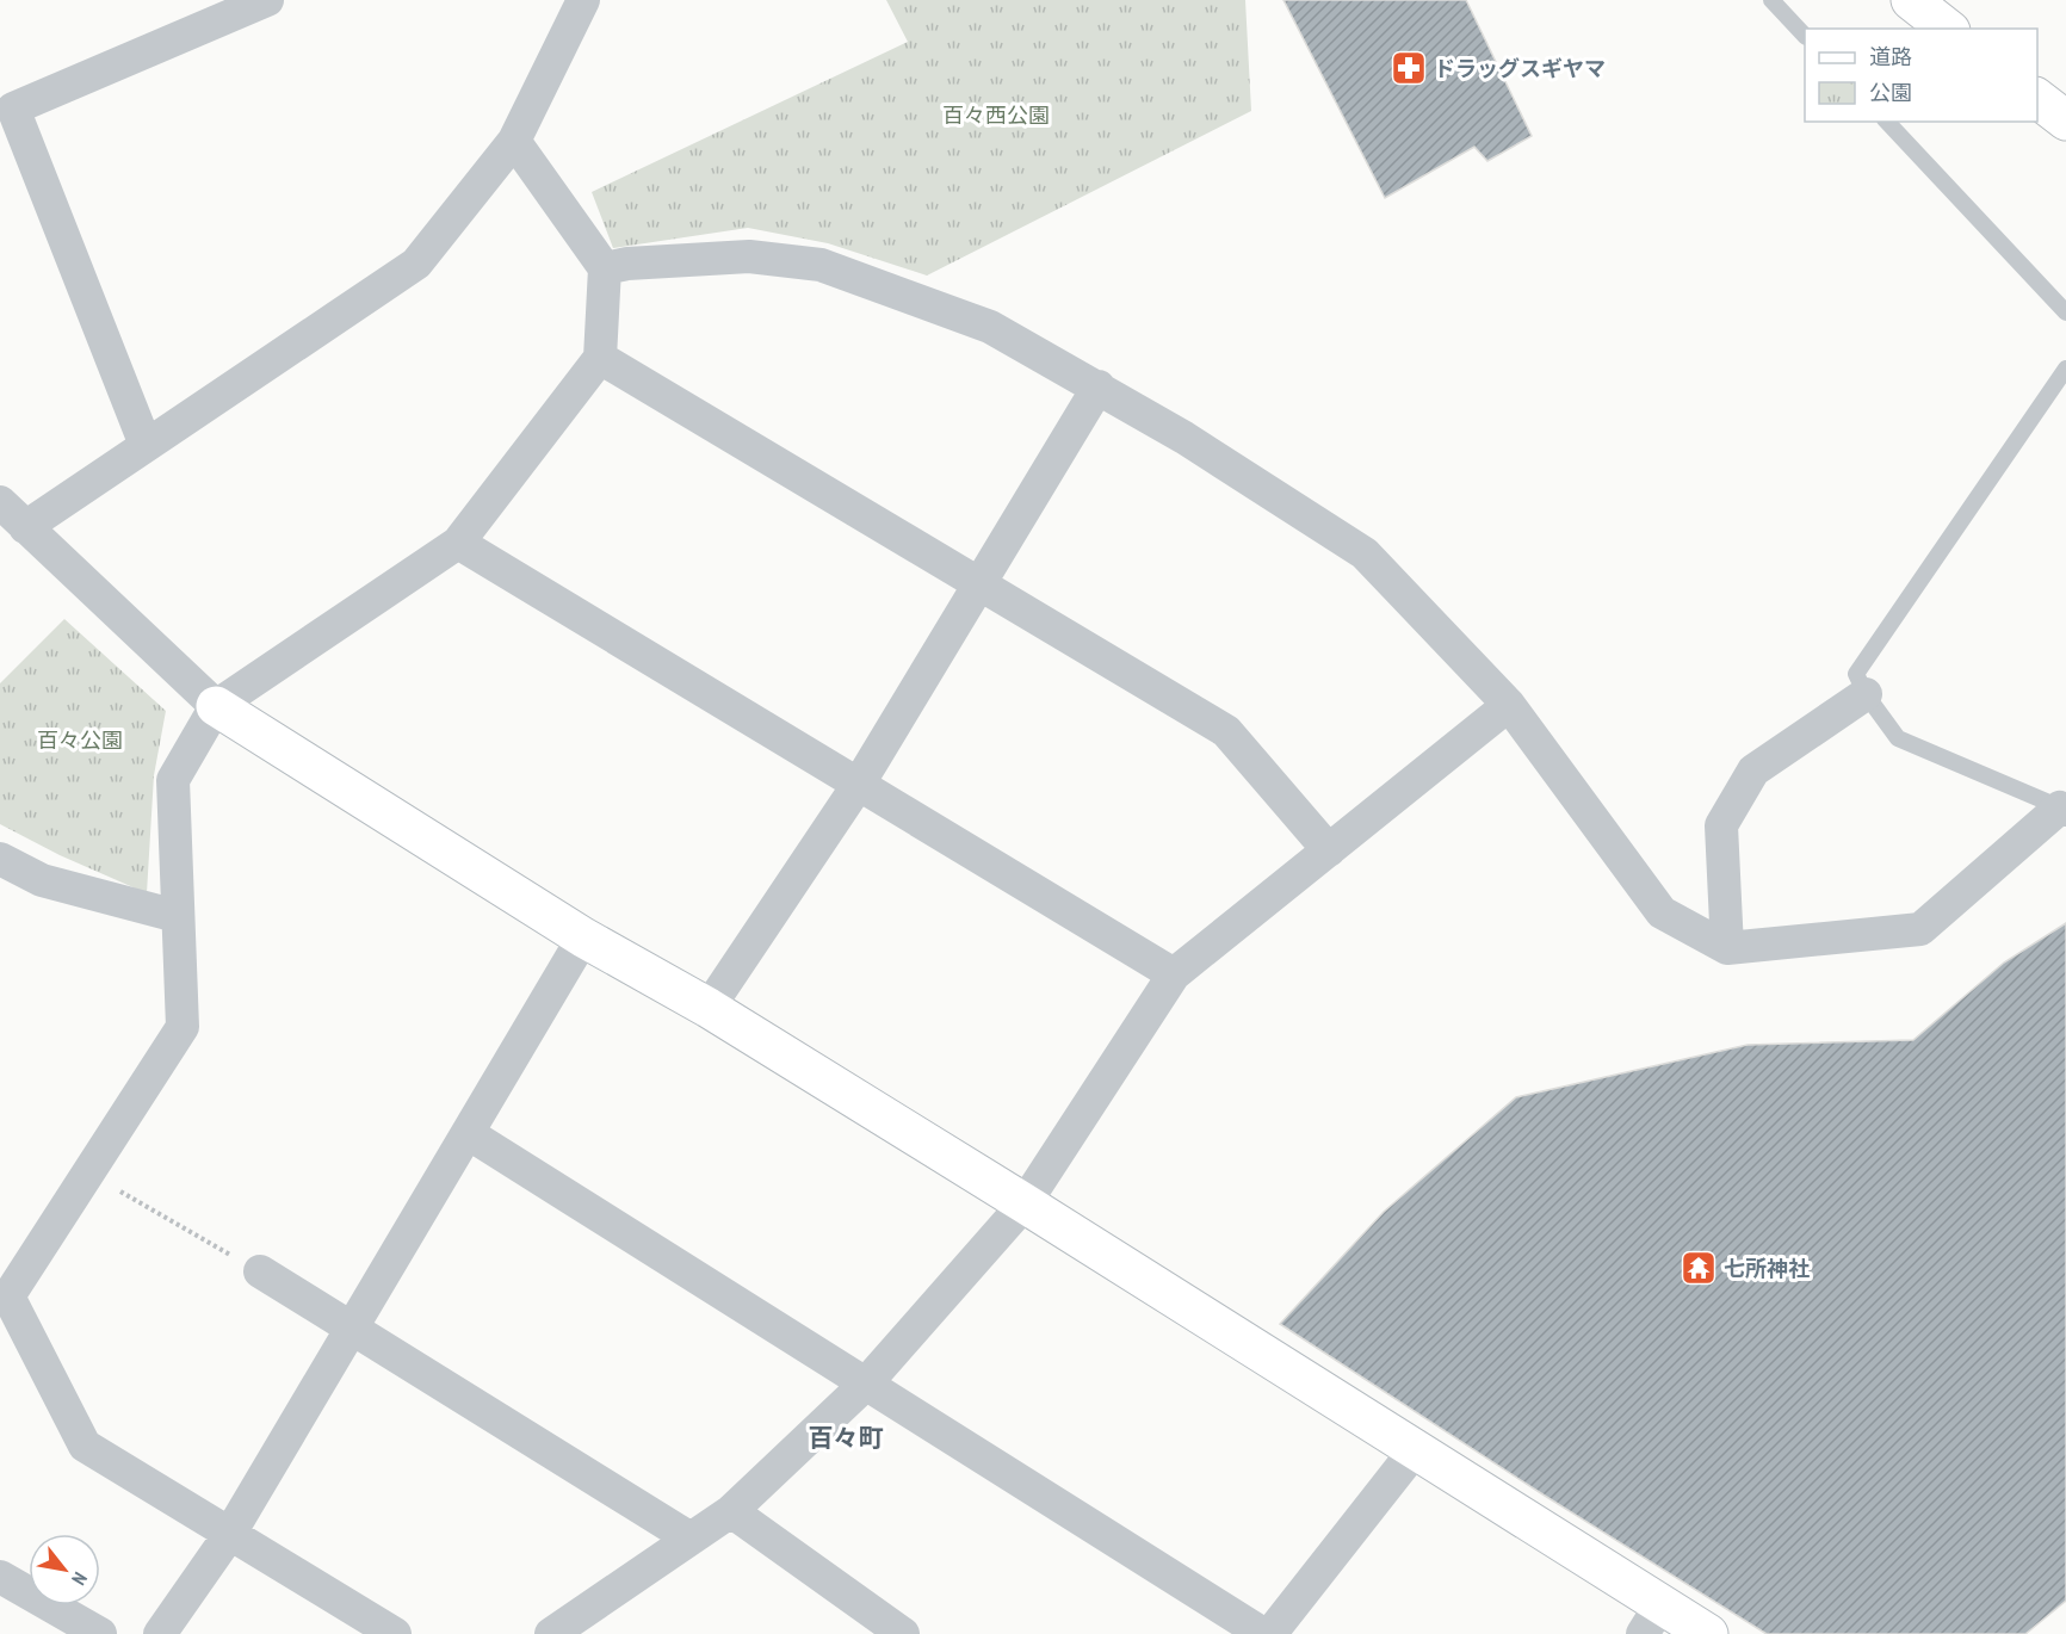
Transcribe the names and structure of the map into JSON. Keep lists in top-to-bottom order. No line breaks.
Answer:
{"districts":["百々町"],"parks":["百々西公園","百々公園"],"places":{"pharmacy":["ドラッグスギヤマ"],"temple":["七所神社"]},"legend":["道路","公園"],"north":"bottom right"}
